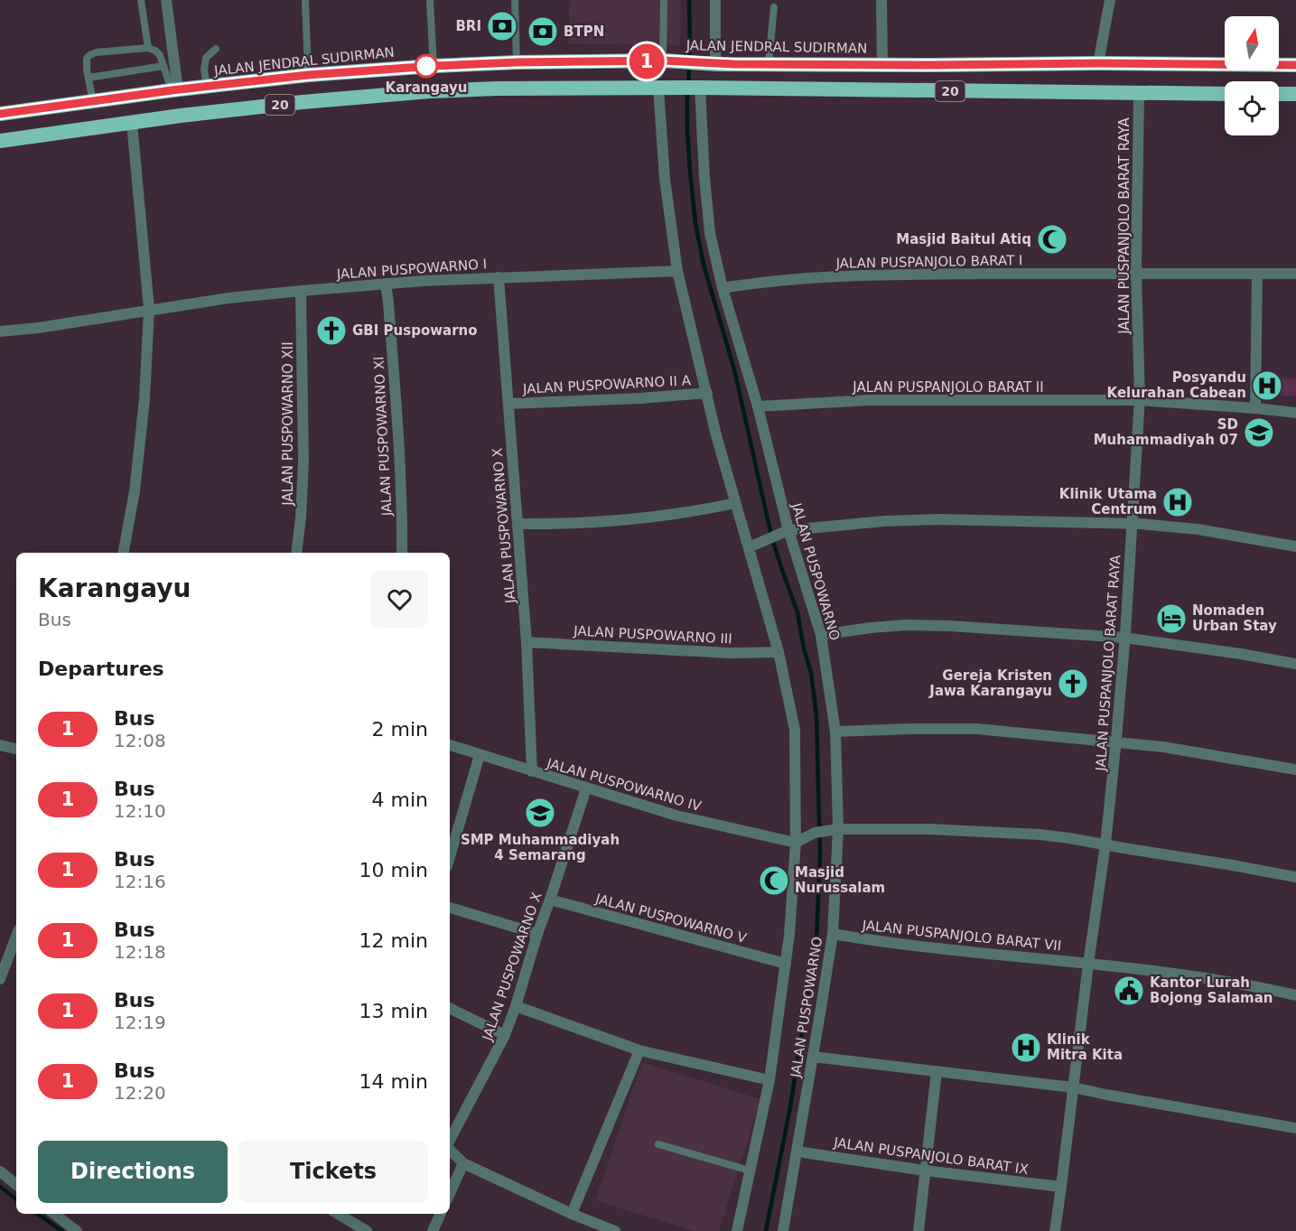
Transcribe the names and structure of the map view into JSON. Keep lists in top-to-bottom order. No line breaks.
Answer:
{"streets":{"highway":["JALAN JENDRAL SUDIRMAN","20"],"street":["JALAN PUSPANJOLO BARAT RAYA","JALAN PUSPANJOLO BARAT I","JALAN PUSPOWARNO I","JALAN PUSPOWARNO II A","JALAN PUSPANJOLO BARAT II","JALAN PUSPOWARNO XII","JALAN PUSPOWARNO XI","JALAN PUSPOWARNO X","JALAN PUSPOWARNO","JALAN PUSPOWARNO III","JALAN PUSPOWARNO IV","JALAN PUSPOWARNO V","JALAN PUSPANJOLO BARAT VII","JALAN PUSPANJOLO BARAT IX"]},"crossings":[["20","JALAN PUSPANJOLO BARAT RAYA"],["20","JALAN PUSPOWARNO"],["JALAN PUSPANJOLO BARAT RAYA","JALAN PUSPANJOLO BARAT I"],["JALAN PUSPANJOLO BARAT RAYA","JALAN PUSPANJOLO BARAT II"],["JALAN PUSPANJOLO BARAT RAYA","JALAN PUSPANJOLO BARAT VII"],["JALAN PUSPANJOLO BARAT RAYA","JALAN PUSPANJOLO BARAT IX"],["JALAN PUSPANJOLO BARAT I","JALAN PUSPOWARNO"],["JALAN PUSPOWARNO I","JALAN PUSPOWARNO XII"],["JALAN PUSPOWARNO I","JALAN PUSPOWARNO XI"],["JALAN PUSPOWARNO I","JALAN PUSPOWARNO X"],["JALAN PUSPOWARNO I","JALAN PUSPOWARNO"],["JALAN PUSPOWARNO II A","JALAN PUSPOWARNO X"],["JALAN PUSPOWARNO II A","JALAN PUSPOWARNO"],["JALAN PUSPANJOLO BARAT II","JALAN PUSPOWARNO"],["JALAN PUSPOWARNO X","JALAN PUSPOWARNO III"],["JALAN PUSPOWARNO X","JALAN PUSPOWARNO IV"],["JALAN PUSPOWARNO X","JALAN PUSPOWARNO V"],["JALAN PUSPOWARNO","JALAN PUSPOWARNO III"],["JALAN PUSPOWARNO","JALAN PUSPOWARNO IV"],["JALAN PUSPOWARNO","JALAN PUSPOWARNO V"],["JALAN PUSPOWARNO","JALAN PUSPANJOLO BARAT VII"],["JALAN PUSPOWARNO","JALAN PUSPANJOLO BARAT IX"]],"places":{"bank":["BRI","BTPN"],"other":["Karangayu"],"mosque":["Masjid Baitul Atiq","Masjid Nurussalam"],"church":["GBI Puspowarno","Gereja Kristen Jawa Karangayu"],"hospital":["Posyandu Kelurahan Cabean","Klinik Utama Centrum","Klinik Mitra Kita"],"school or university":["SD Muhammadiyah 07","SMP Muhammadiyah 4 Semarang"],"hotel":["Nomaden Urban Stay"],"public building":["Kantor Lurah Bojong Salaman"]},"lines":["bus line 1"],"north":"top","page":{"on_map":"1","heading":[["Karangayu","Bus"],"Departures"],"list":[{"mark":"1","name":"Bus","note":"12:08","value":"2 min"},{"mark":"1","name":"Bus","note":"12:10","value":"4 min"},{"mark":"1","name":"Bus","note":"12:16","value":"10 min"},{"mark":"1","name":"Bus","note":"12:18","value":"12 min"},{"mark":"1","name":"Bus","note":"12:19","value":"13 min"},{"mark":"1","name":"Bus","note":"12:20","value":"14 min"}],"buttons":["Directions","Tickets"]}}
